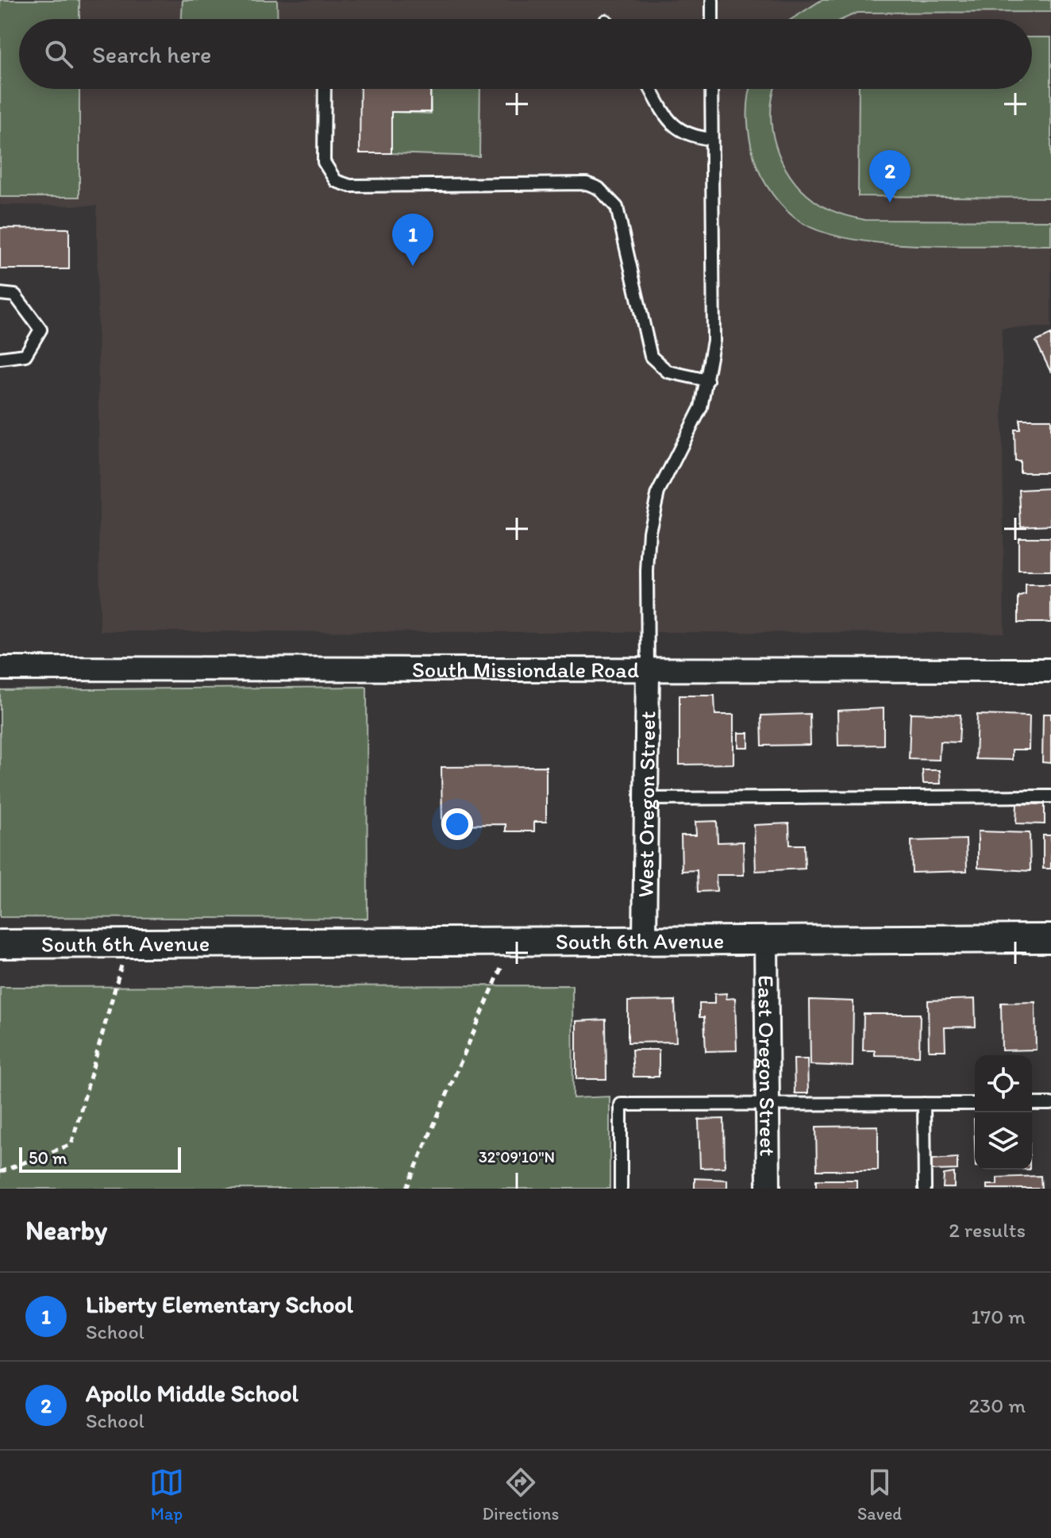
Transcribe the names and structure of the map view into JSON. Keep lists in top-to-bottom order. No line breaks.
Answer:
{"streets":{"street":["South Missiondale Road","West Oregon Street","South 6th Avenue","East Oregon Street"]},"crossings":[["South Missiondale Road","West Oregon Street"],["West Oregon Street","South 6th Avenue"],["South 6th Avenue","East Oregon Street"]],"scale_bar":"50 m","page":{"search":"Search here","pins":["2","1"],"scale":"50 m","heading":["Nearby","2 results"],"list":[{"mark":"1","name":"Liberty Elementary School","note":"School","value":"170 m"},{"mark":"2","name":"Apollo Middle School","note":"School","value":"230 m"}],"nav":["Map","Directions","Saved"]},"coordinates":["32°09'10\"N"]}
